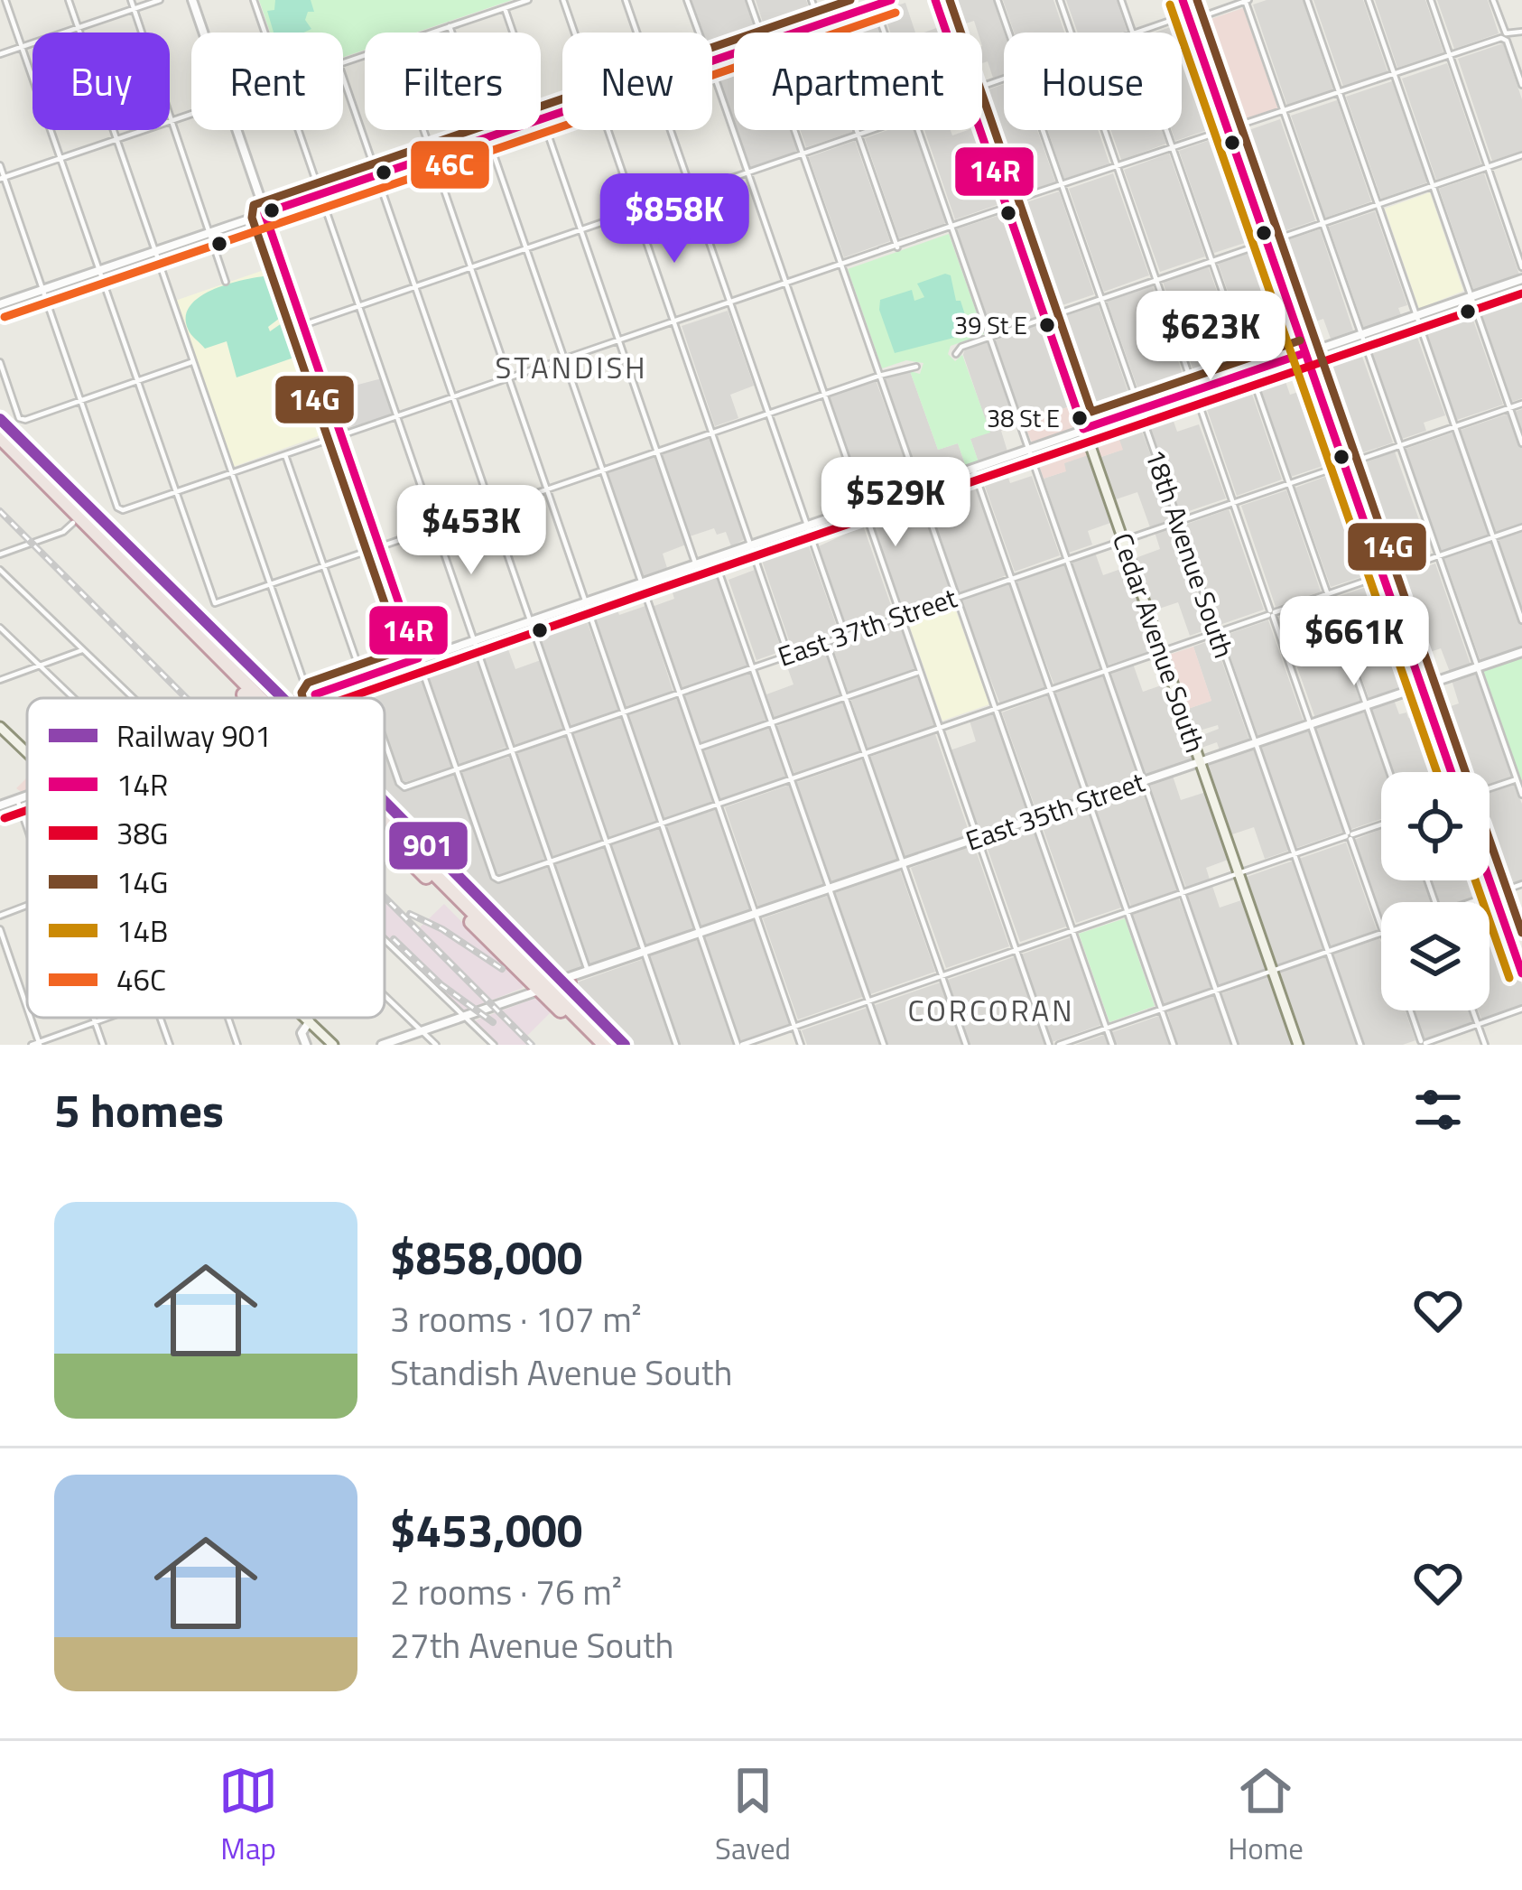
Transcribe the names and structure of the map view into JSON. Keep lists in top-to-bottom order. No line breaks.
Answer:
{"streets":{"main road":["Cedar Avenue South"],"street":["18th Avenue South","East 37th Street","East 35th Street"]},"crossings":[["18th Avenue South","East 37th Street"],["18th Avenue South","East 35th Street"],["East 37th Street","Cedar Avenue South"],["Cedar Avenue South","East 35th Street"]],"districts":["STANDISH","CORCORAN"],"places":["39 St E","38 St E"],"lines":["transit line 14R","transit line 14G","transit line 14B","transit line 46C","transit line 38G","rail line 901"],"legend":["Railway 901","14R","38G","14G","14B","46C"],"page":{"chip":["Buy","Rent","Filters","New","Apartment","House"],"price":["$858K","$623K","$529K","$453K","$661K"],"heading":"5 homes","list":[{"name":"$858,000","note":"3 rooms · 107 m² · Standish Avenue South"},{"name":"$453,000","note":"2 rooms · 76 m² · 27th Avenue South"}],"tabs":["Map","Saved","Home"]}}
